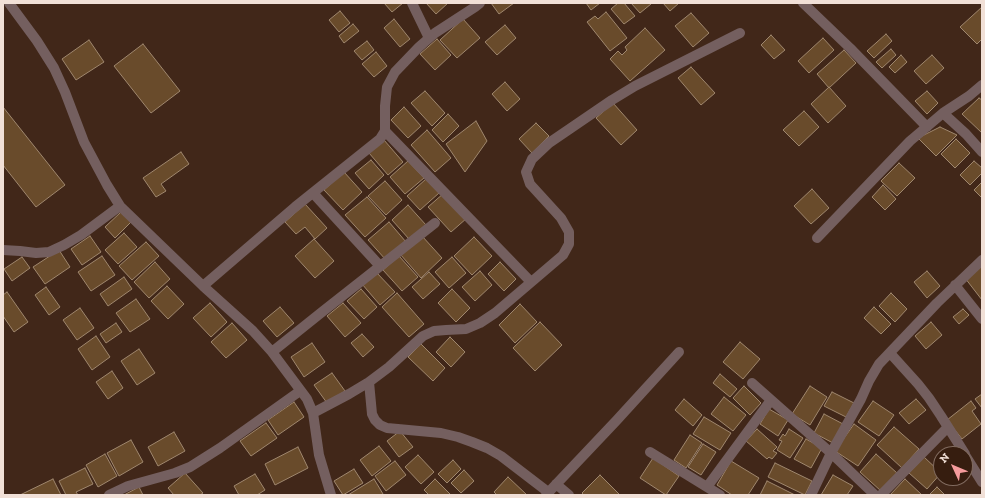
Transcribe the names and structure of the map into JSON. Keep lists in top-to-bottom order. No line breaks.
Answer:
{"north":"top left"}
